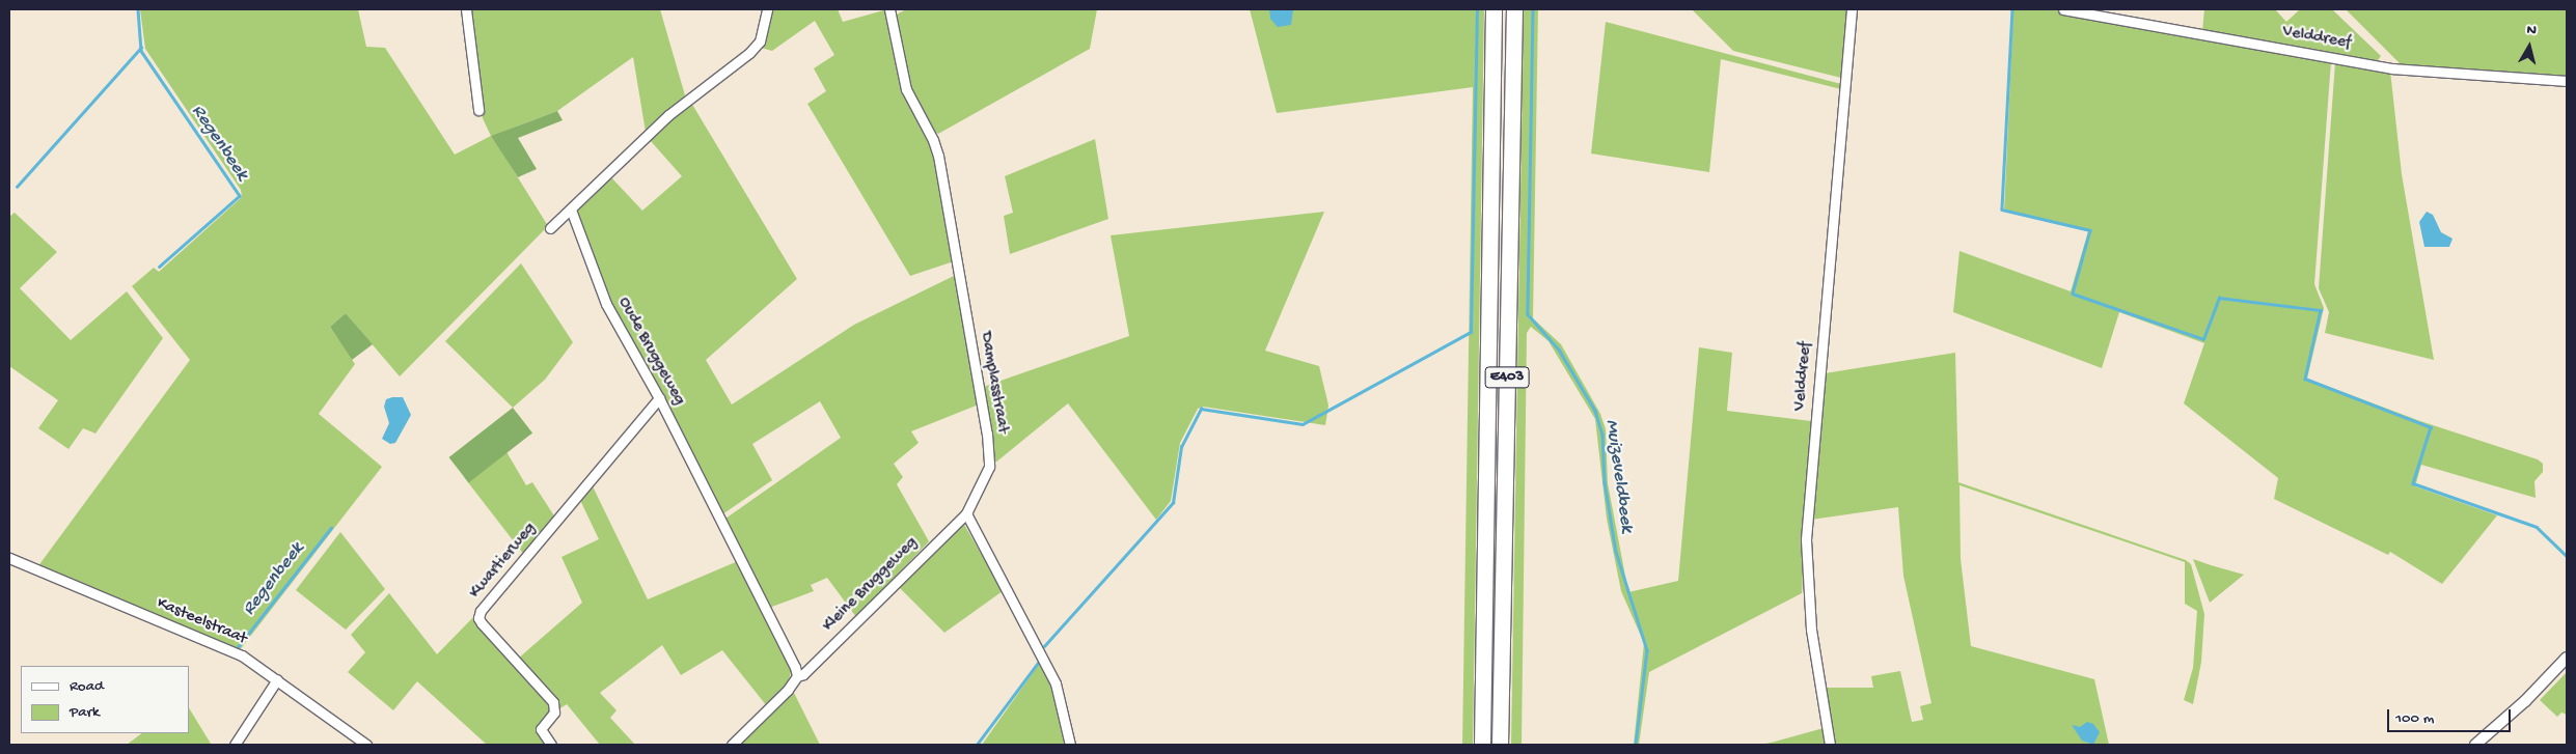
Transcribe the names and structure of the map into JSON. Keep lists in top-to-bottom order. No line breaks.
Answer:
{"streets":{"highway":["E403"],"street":["Velddreef","Oude Bruggeweg","Damplasstraat","Kwartierweg","Kleine Bruggeweg","Kasteelstraat"]},"crossings":[["Oude Bruggeweg","Kwartierweg"],["Oude Bruggeweg","Kleine Bruggeweg"],["Damplasstraat","Kleine Bruggeweg"]],"water":["Regenbeek","Muizeveldbeek"],"legend":["Road","Park"],"scale_bar":"100 m","north":"top"}
